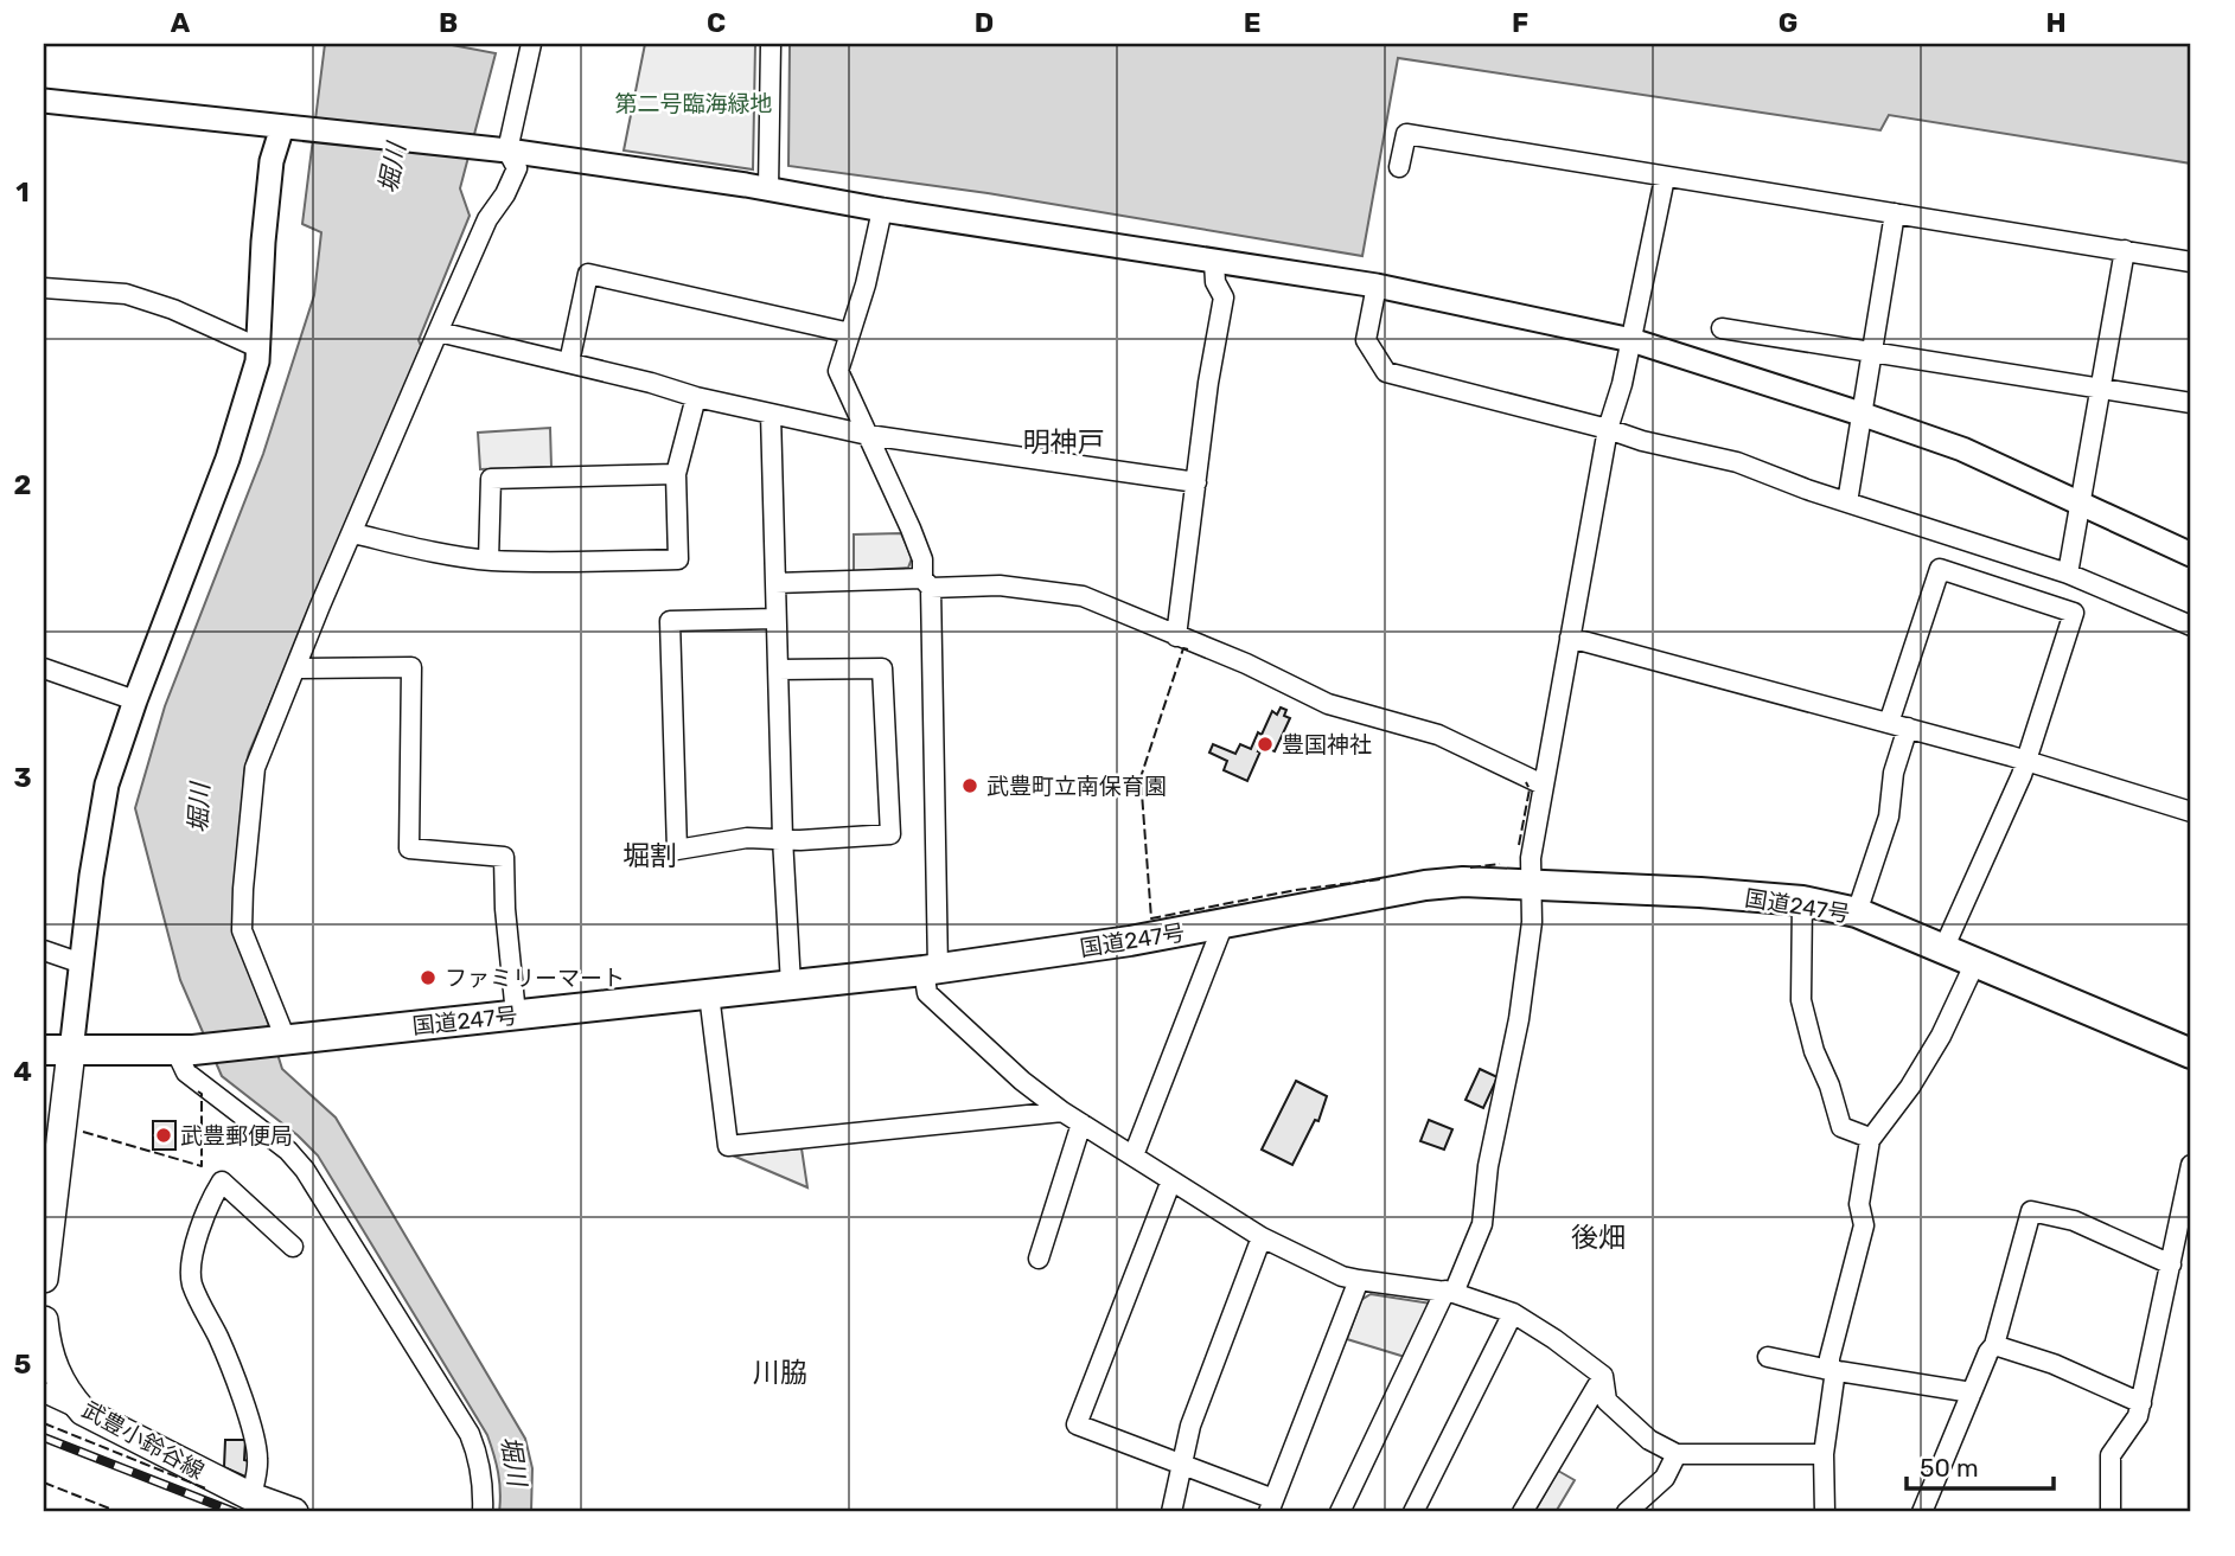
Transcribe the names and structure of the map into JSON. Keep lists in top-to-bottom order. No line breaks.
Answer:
{"streets":{"highway":["国道247号"],"main road":["武豊小鈴谷線"]},"districts":["明神戸","堀割","後畑","川脇"],"water":["堀川"],"parks":["第二号臨海緑地"],"places":["豊国神社","武豊町立南保育園","ファミリーマート","武豊郵便局"],"scale_bar":"50 m","grid":{"columns":["A","B","C","D","E","F","G","H"],"rows":["1","2","3","4","5"]}}
